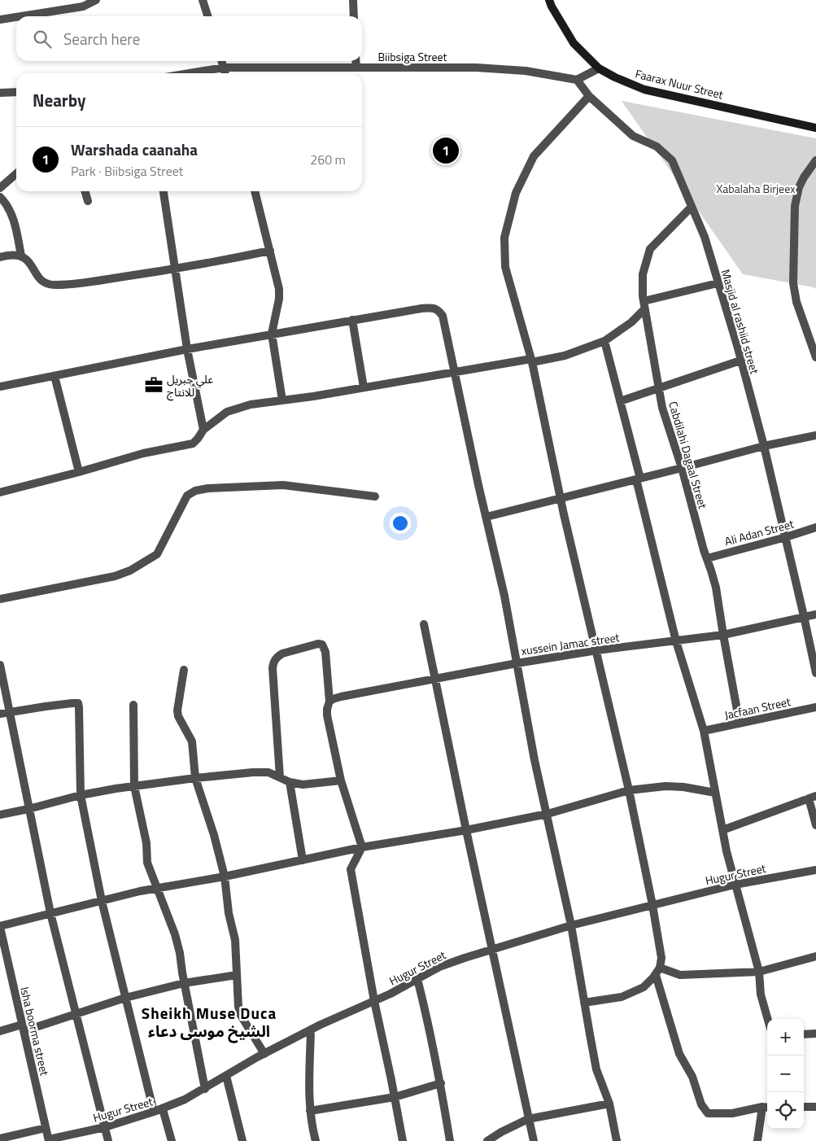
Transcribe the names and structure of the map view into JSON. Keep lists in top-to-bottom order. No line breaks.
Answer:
{"streets":{"main road":["Faarax Nuur Street"],"street":["Biibsiga Street","Masjid al rashiid street","Cabdilahi Dagaal Street","Ali Adan Street","xussein Jamac street","Jacfaan Street","Hugur Street","Isha boorma street"]},"crossings":[["Biibsiga Street","Masjid al rashiid street"],["Masjid al rashiid street","Cabdilahi Dagaal Street"],["Masjid al rashiid street","Ali Adan Street"],["Masjid al rashiid street","xussein Jamac street"],["Cabdilahi Dagaal Street","Ali Adan Street"],["Cabdilahi Dagaal Street","xussein Jamac street"],["Cabdilahi Dagaal Street","Jacfaan Street"],["Hugur Street","Isha boorma street"]],"districts":["Sheikh Muse Duca الشيخ موسى دعاء"],"parks":["Xabalaha Birjeex"],"places":{"office":["علي جبريل للانتاج"]},"page":{"search":"Search here","heading":"Nearby","list":[{"mark":"1","name":"Warshada caanaha","note":"Park · Biibsiga Street","value":"260 m"}],"pins":"1","map_buttons":["+","−"]}}
